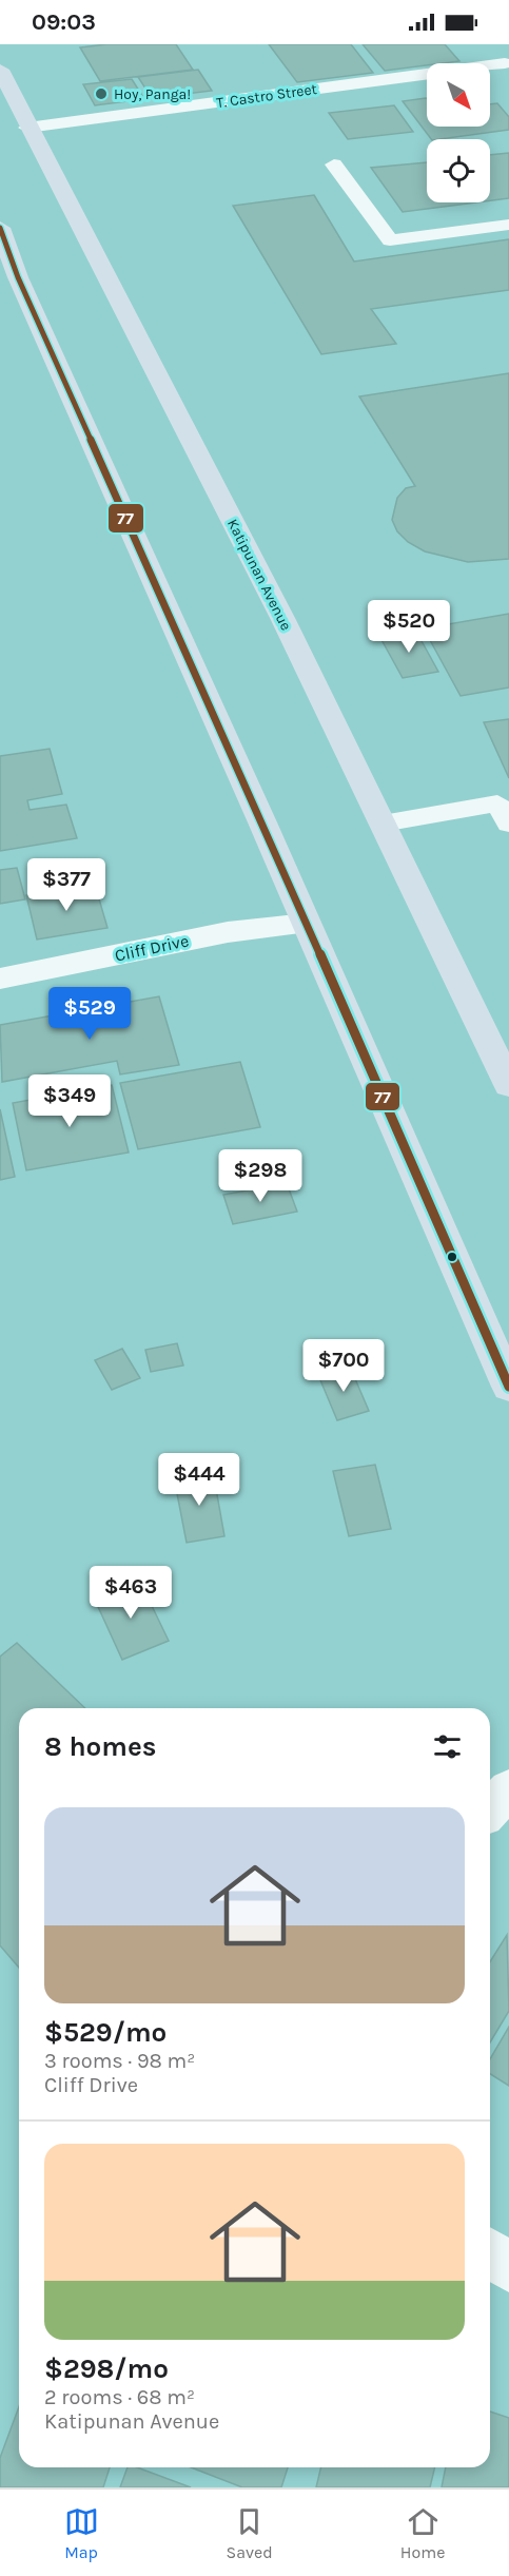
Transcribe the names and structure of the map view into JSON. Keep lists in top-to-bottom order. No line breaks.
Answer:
{"streets":{"main road":["Katipunan Avenue"],"street":["T. Castro Street","Cliff Drive"]},"crossings":[["T. Castro Street","Katipunan Avenue"]],"places":["Hoy, Panga!"],"lines":["transit line 77"],"north":"bottom right","page":{"status":"09:03","price":["$520","$377","$529","$349","$298","$700","$444","$463"],"heading":"8 homes","list":[{"name":"$529/mo","note":"3 rooms · 98 m² · Cliff Drive"},{"name":"$298/mo","note":"2 rooms · 68 m² · Katipunan Avenue"}],"tabs":["Map","Saved","Home"]}}
